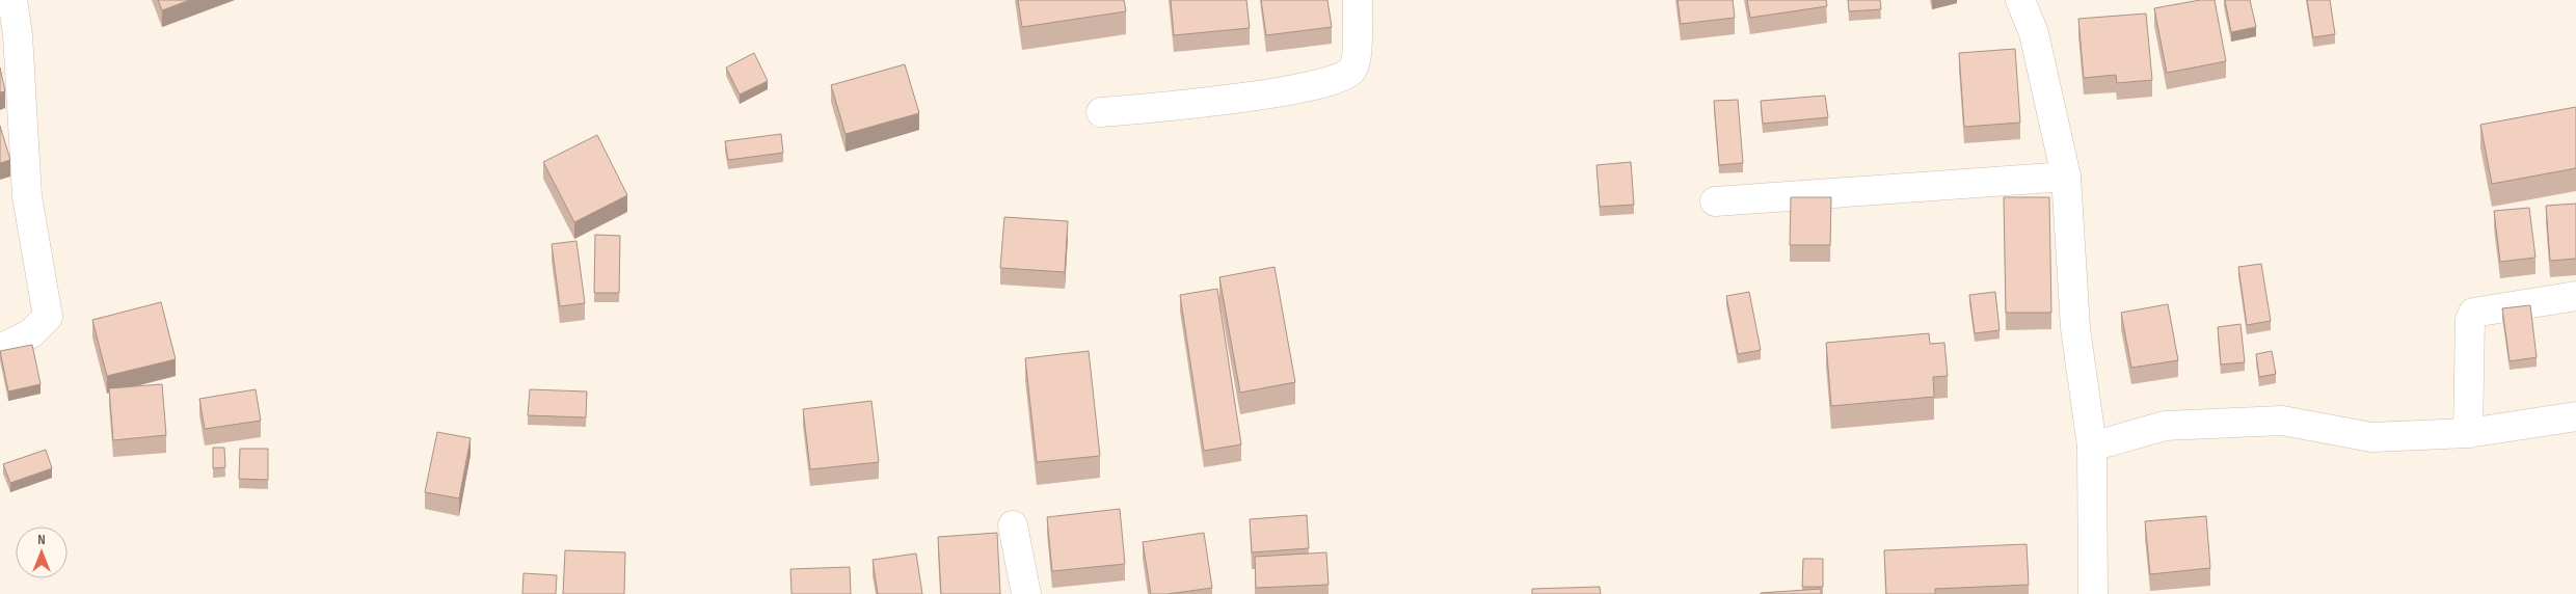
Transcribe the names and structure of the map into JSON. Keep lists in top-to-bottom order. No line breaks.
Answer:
{"north":"top"}
